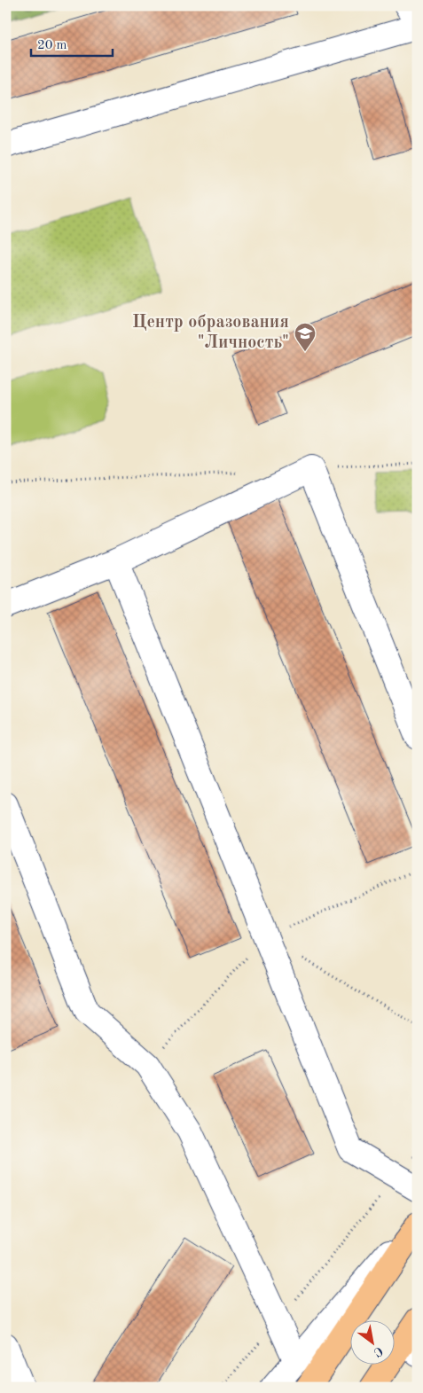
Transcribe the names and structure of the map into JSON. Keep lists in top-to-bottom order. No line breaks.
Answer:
{"places":{"school or university":["Центр образования \"Личность\""]},"scale_bar":"20 m","north":"bottom right"}
